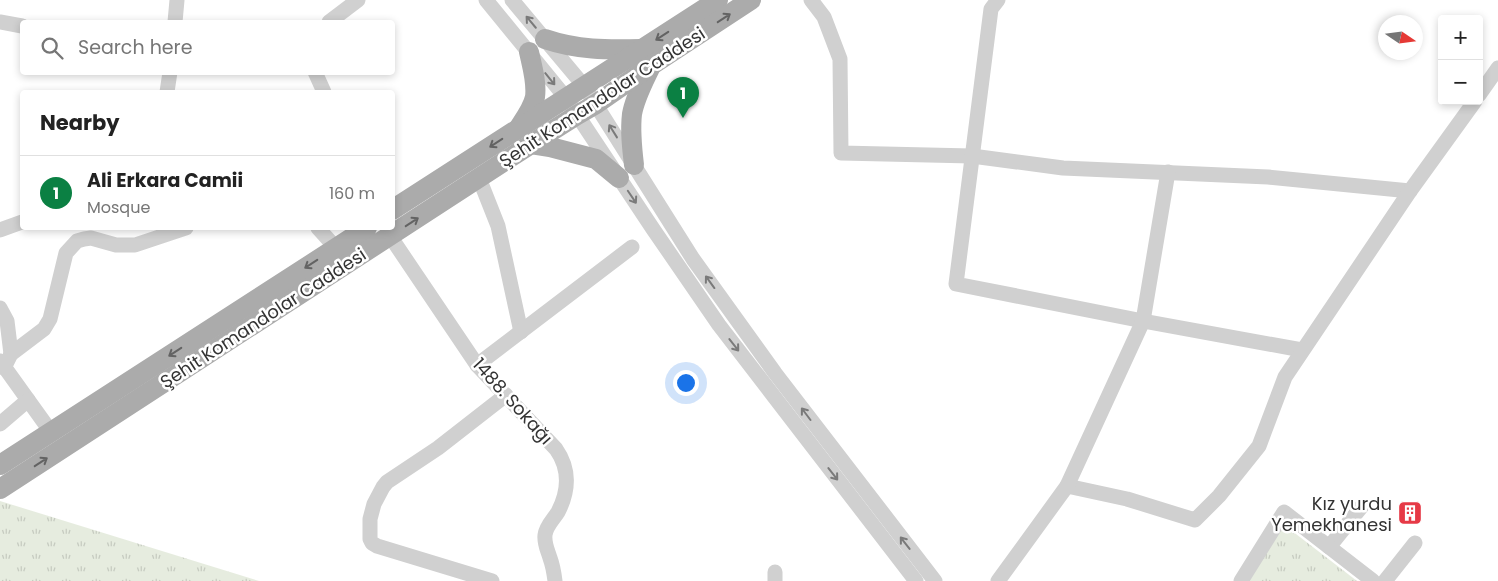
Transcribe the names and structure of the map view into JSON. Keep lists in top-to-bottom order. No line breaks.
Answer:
{"streets":{"main road":["Şehit Komandolar Caddesi"],"street":["1488. Sokağı"]},"crossings":[["Şehit Komandolar Caddesi","1488. Sokağı"]],"places":{"building":["Kız yurdu Yemekhanesi"]},"north":"right","page":{"map_buttons":["+","−"],"search":"Search here","pins":"1","heading":"Nearby","list":[{"mark":"1","name":"Ali Erkara Camii","note":"Mosque","value":"160 m"}]}}
